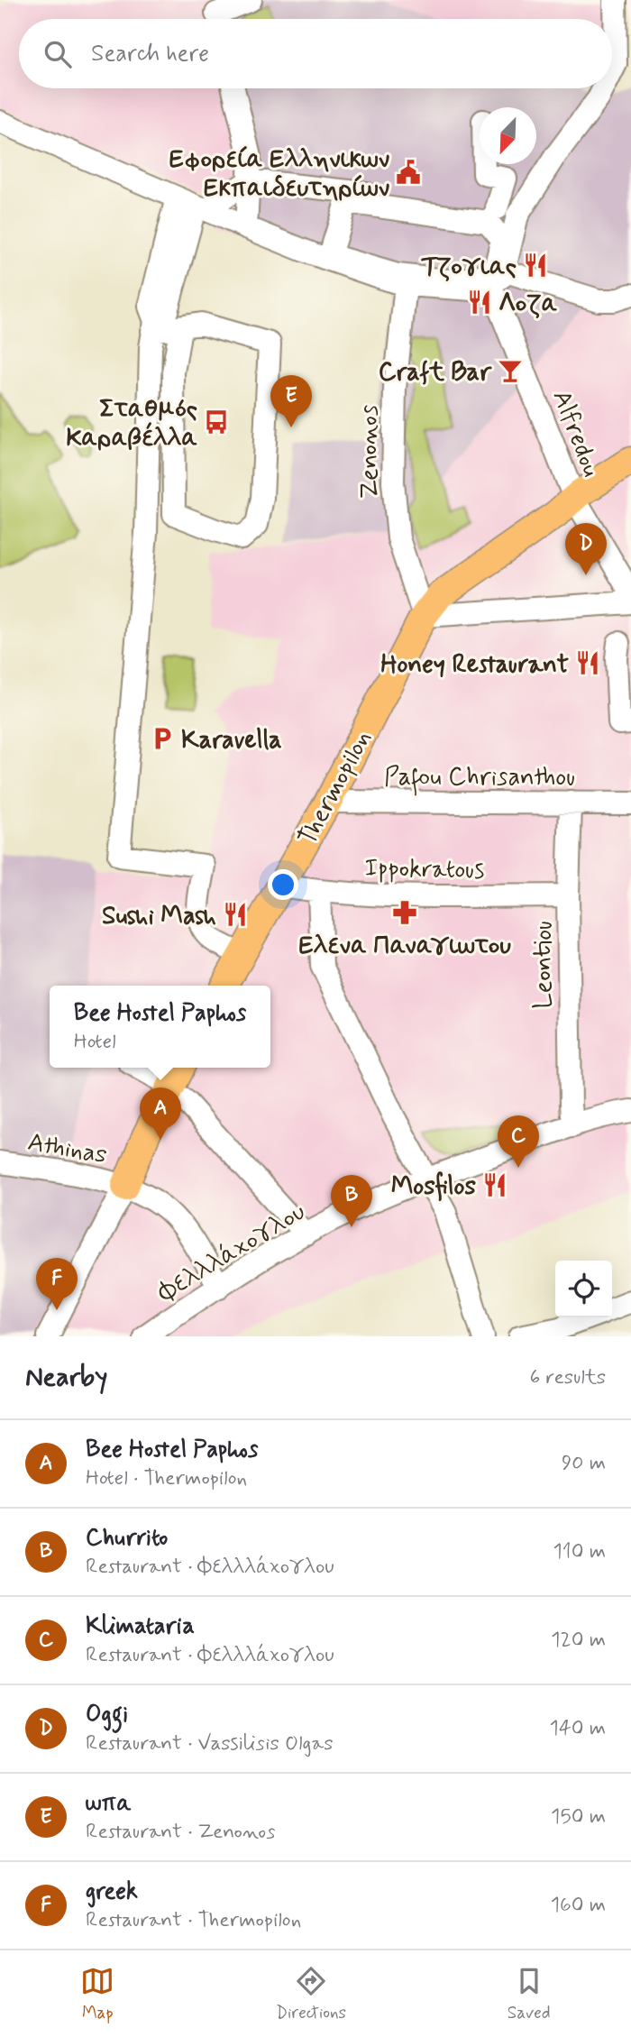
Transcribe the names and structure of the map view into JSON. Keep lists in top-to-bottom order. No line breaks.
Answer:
{"streets":{"main road":["Thermopilon"],"street":["Alfredou","Zenonos","Pafou Chrisanthou","Ippokratous","Leontiou","Athinas","Φελλλάχογλου"]},"crossings":[["Alfredou","Thermopilon"],["Zenonos","Thermopilon"],["Pafou Chrisanthou","Thermopilon"],["Pafou Chrisanthou","Leontiou"],["Thermopilon","Ippokratous"],["Ippokratous","Leontiou"],["Leontiou","Φελλλάχογλου"],["Athinas","Φελλλάχογλου"]],"places":{"public building":["Εφορεία Ελληνικων Εκπαιδευτηρίων"],"restaurant":["Τζογιας","Λοζα","Honey Restaurant","Sushi Mash","Mosfilos"],"bar":["Craft Bar"],"bus stop":["Σταθμός Καραβέλλα"],"parking":["Karavella"],"pharmacy":["Ελενα Παναγιωτου"]},"north":"bottom left","page":{"search":"Search here","pins":["E","D","A","C","B","F"],"popup":["Bee Hostel Paphos","Hotel"],"heading":["Nearby","6 results"],"list":[{"mark":"A","name":"Bee Hostel Paphos","note":"Hotel · Thermopilon","value":"90 m"},{"mark":"B","name":"Churrito","note":"Restaurant · Φελλλάχογλου","value":"110 m"},{"mark":"C","name":"Klimataria","note":"Restaurant · Φελλλάχογλου","value":"120 m"},{"mark":"D","name":"Oggi","note":"Restaurant · Vassilisis Olgas","value":"140 m"},{"mark":"E","name":"ωπα","note":"Restaurant · Zenonos","value":"150 m"},{"mark":"F","name":"greek","note":"Restaurant · Thermopilon","value":"160 m"}],"nav":["Map","Directions","Saved"]}}
